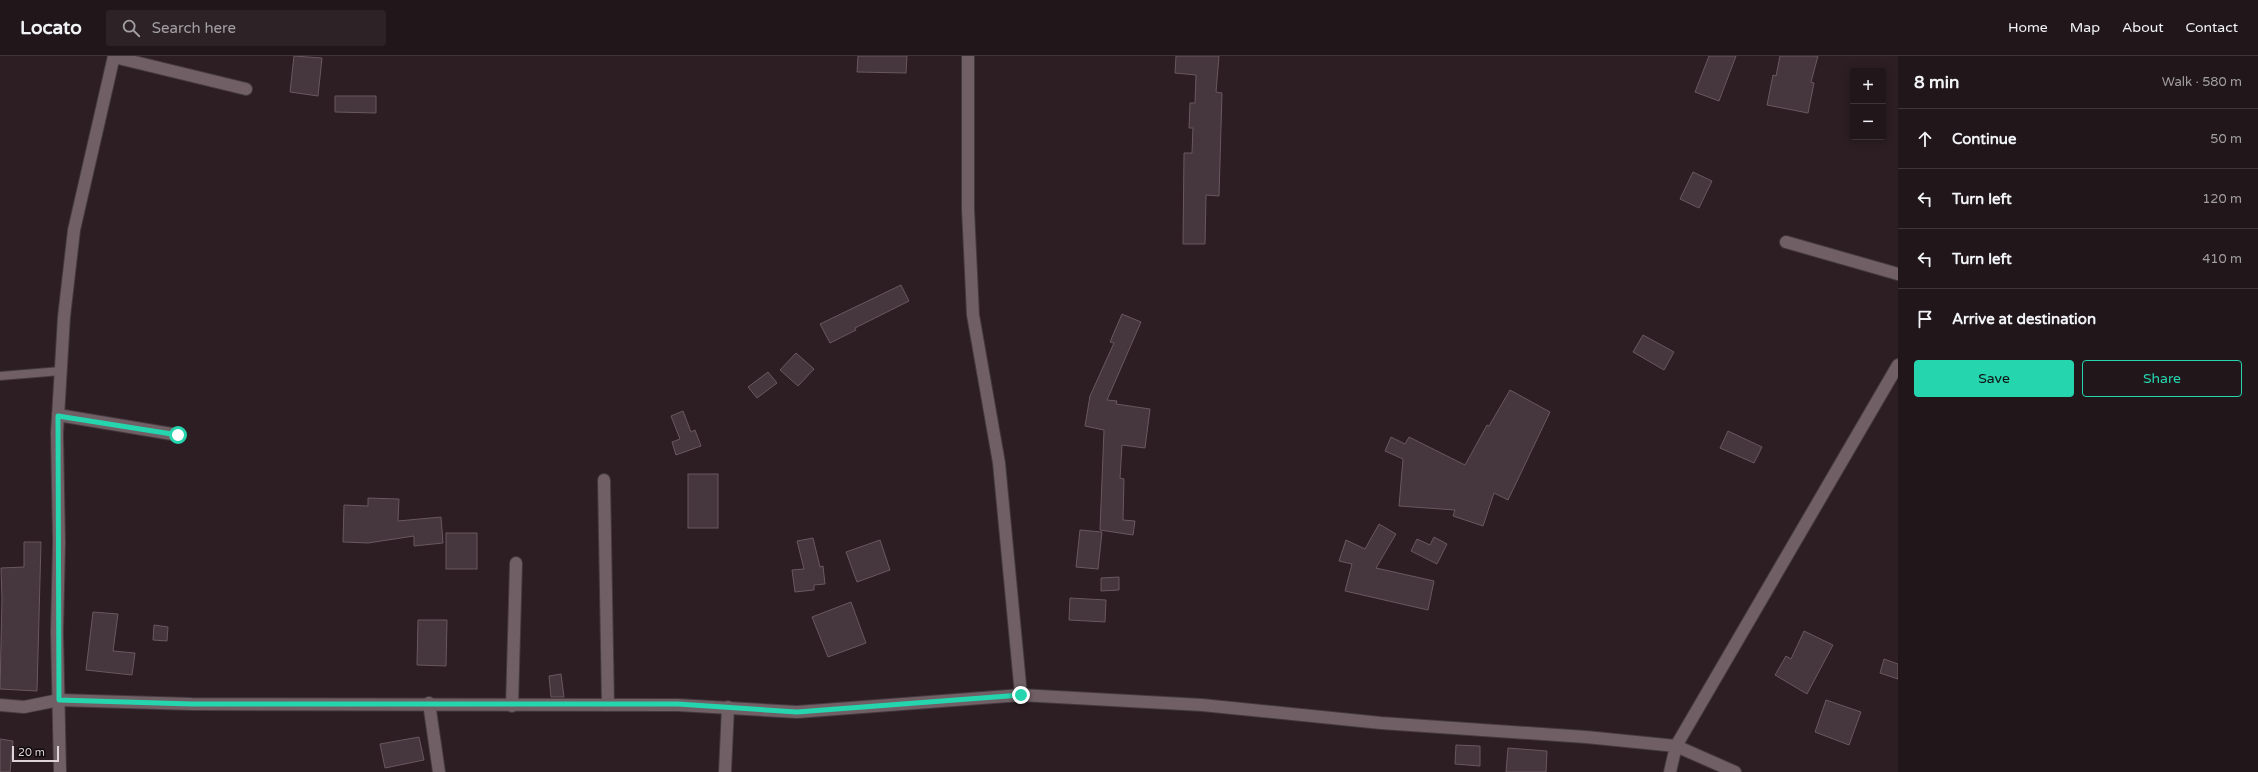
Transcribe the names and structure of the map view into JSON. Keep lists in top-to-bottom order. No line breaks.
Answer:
{"scale_bar":"20 m","page":{"header":"Locato","search":"Search here","nav":["Home","Map","About","Contact"],"heading":["8 min","Walk · 580 m"],"map_buttons":["+","−"],"list":[["Continue","50 m"],["Turn left","120 m"],["Turn left","410 m"],"Arrive at destination"],"buttons":["Save","Share"],"scale":"20 m"}}
